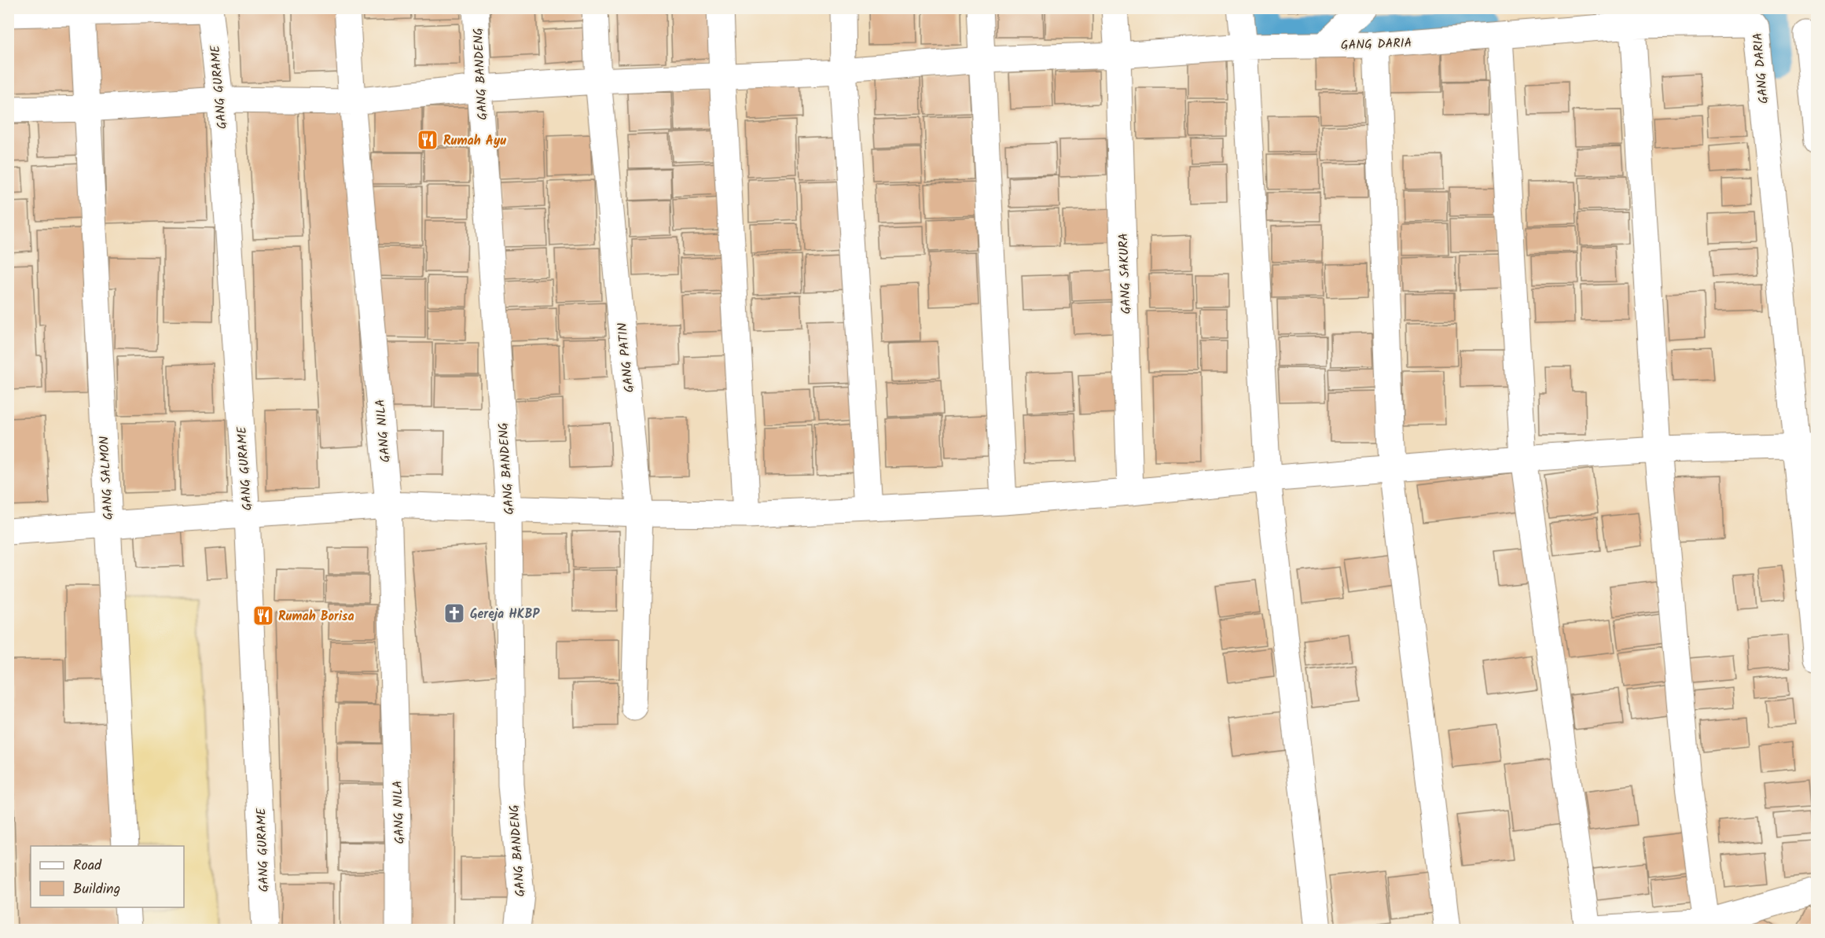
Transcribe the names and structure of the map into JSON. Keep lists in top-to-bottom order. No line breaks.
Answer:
{"streets":{"street":["GANG DARIA","GANG BANDENG","GANG GURAME","GANG SAKURA","GANG PATIN","GANG NILA","GANG SALMON"]},"crossings":[["GANG DARIA","GANG BANDENG"],["GANG DARIA","GANG GURAME"],["GANG DARIA","GANG SAKURA"],["GANG DARIA","GANG PATIN"],["GANG DARIA","GANG NILA"],["GANG DARIA","GANG SALMON"]],"places":{"restaurant":["Rumah Ayu","Rumah Borisa"],"church":["Gereja HKBP"]},"legend":["Road","Building"]}
